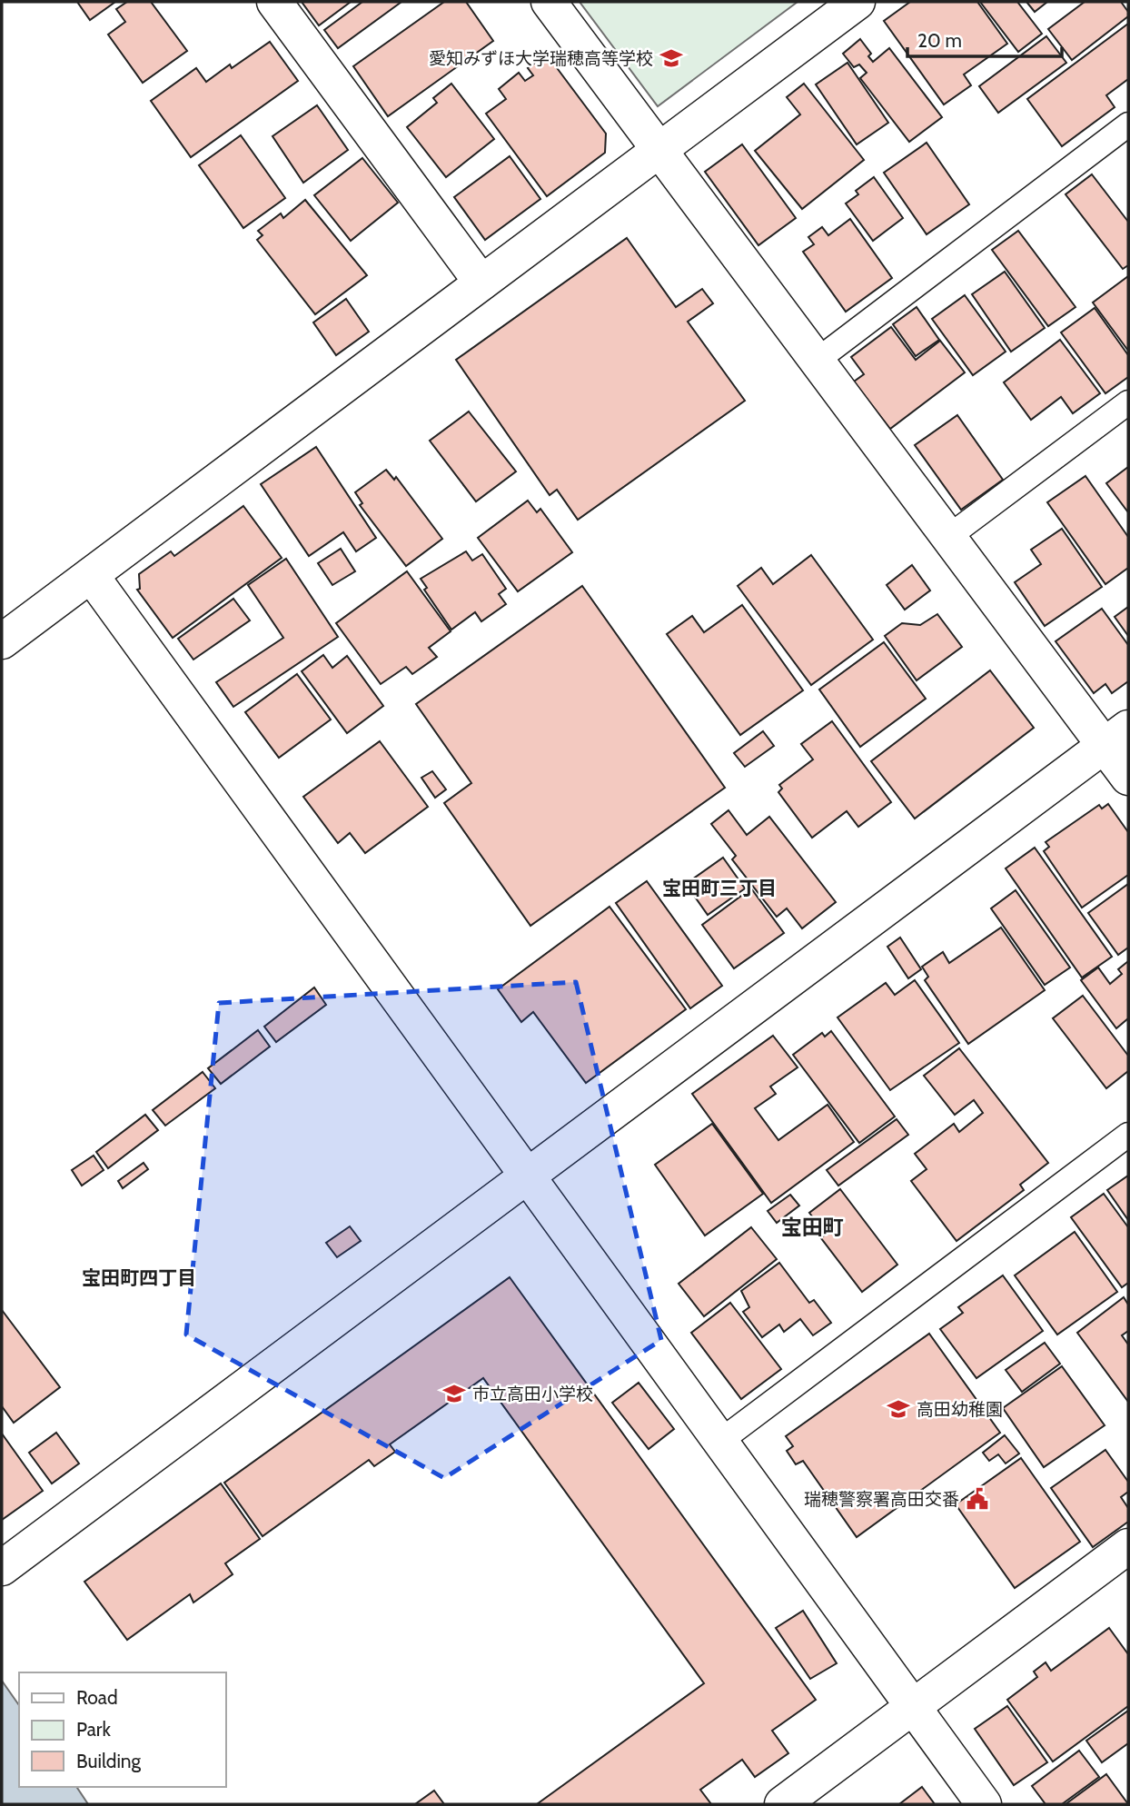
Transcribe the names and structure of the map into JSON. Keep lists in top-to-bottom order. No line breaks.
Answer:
{"districts":["宝田町三丁目","宝田町","宝田町四丁目"],"places":{"school or university":["愛知みずほ大学瑞穂高等学校","市立高田小学校","高田幼稚園"],"public building":["瑞穂警察署高田交番"]},"legend":["Road","Park","Building"],"scale_bar":"20 m"}
